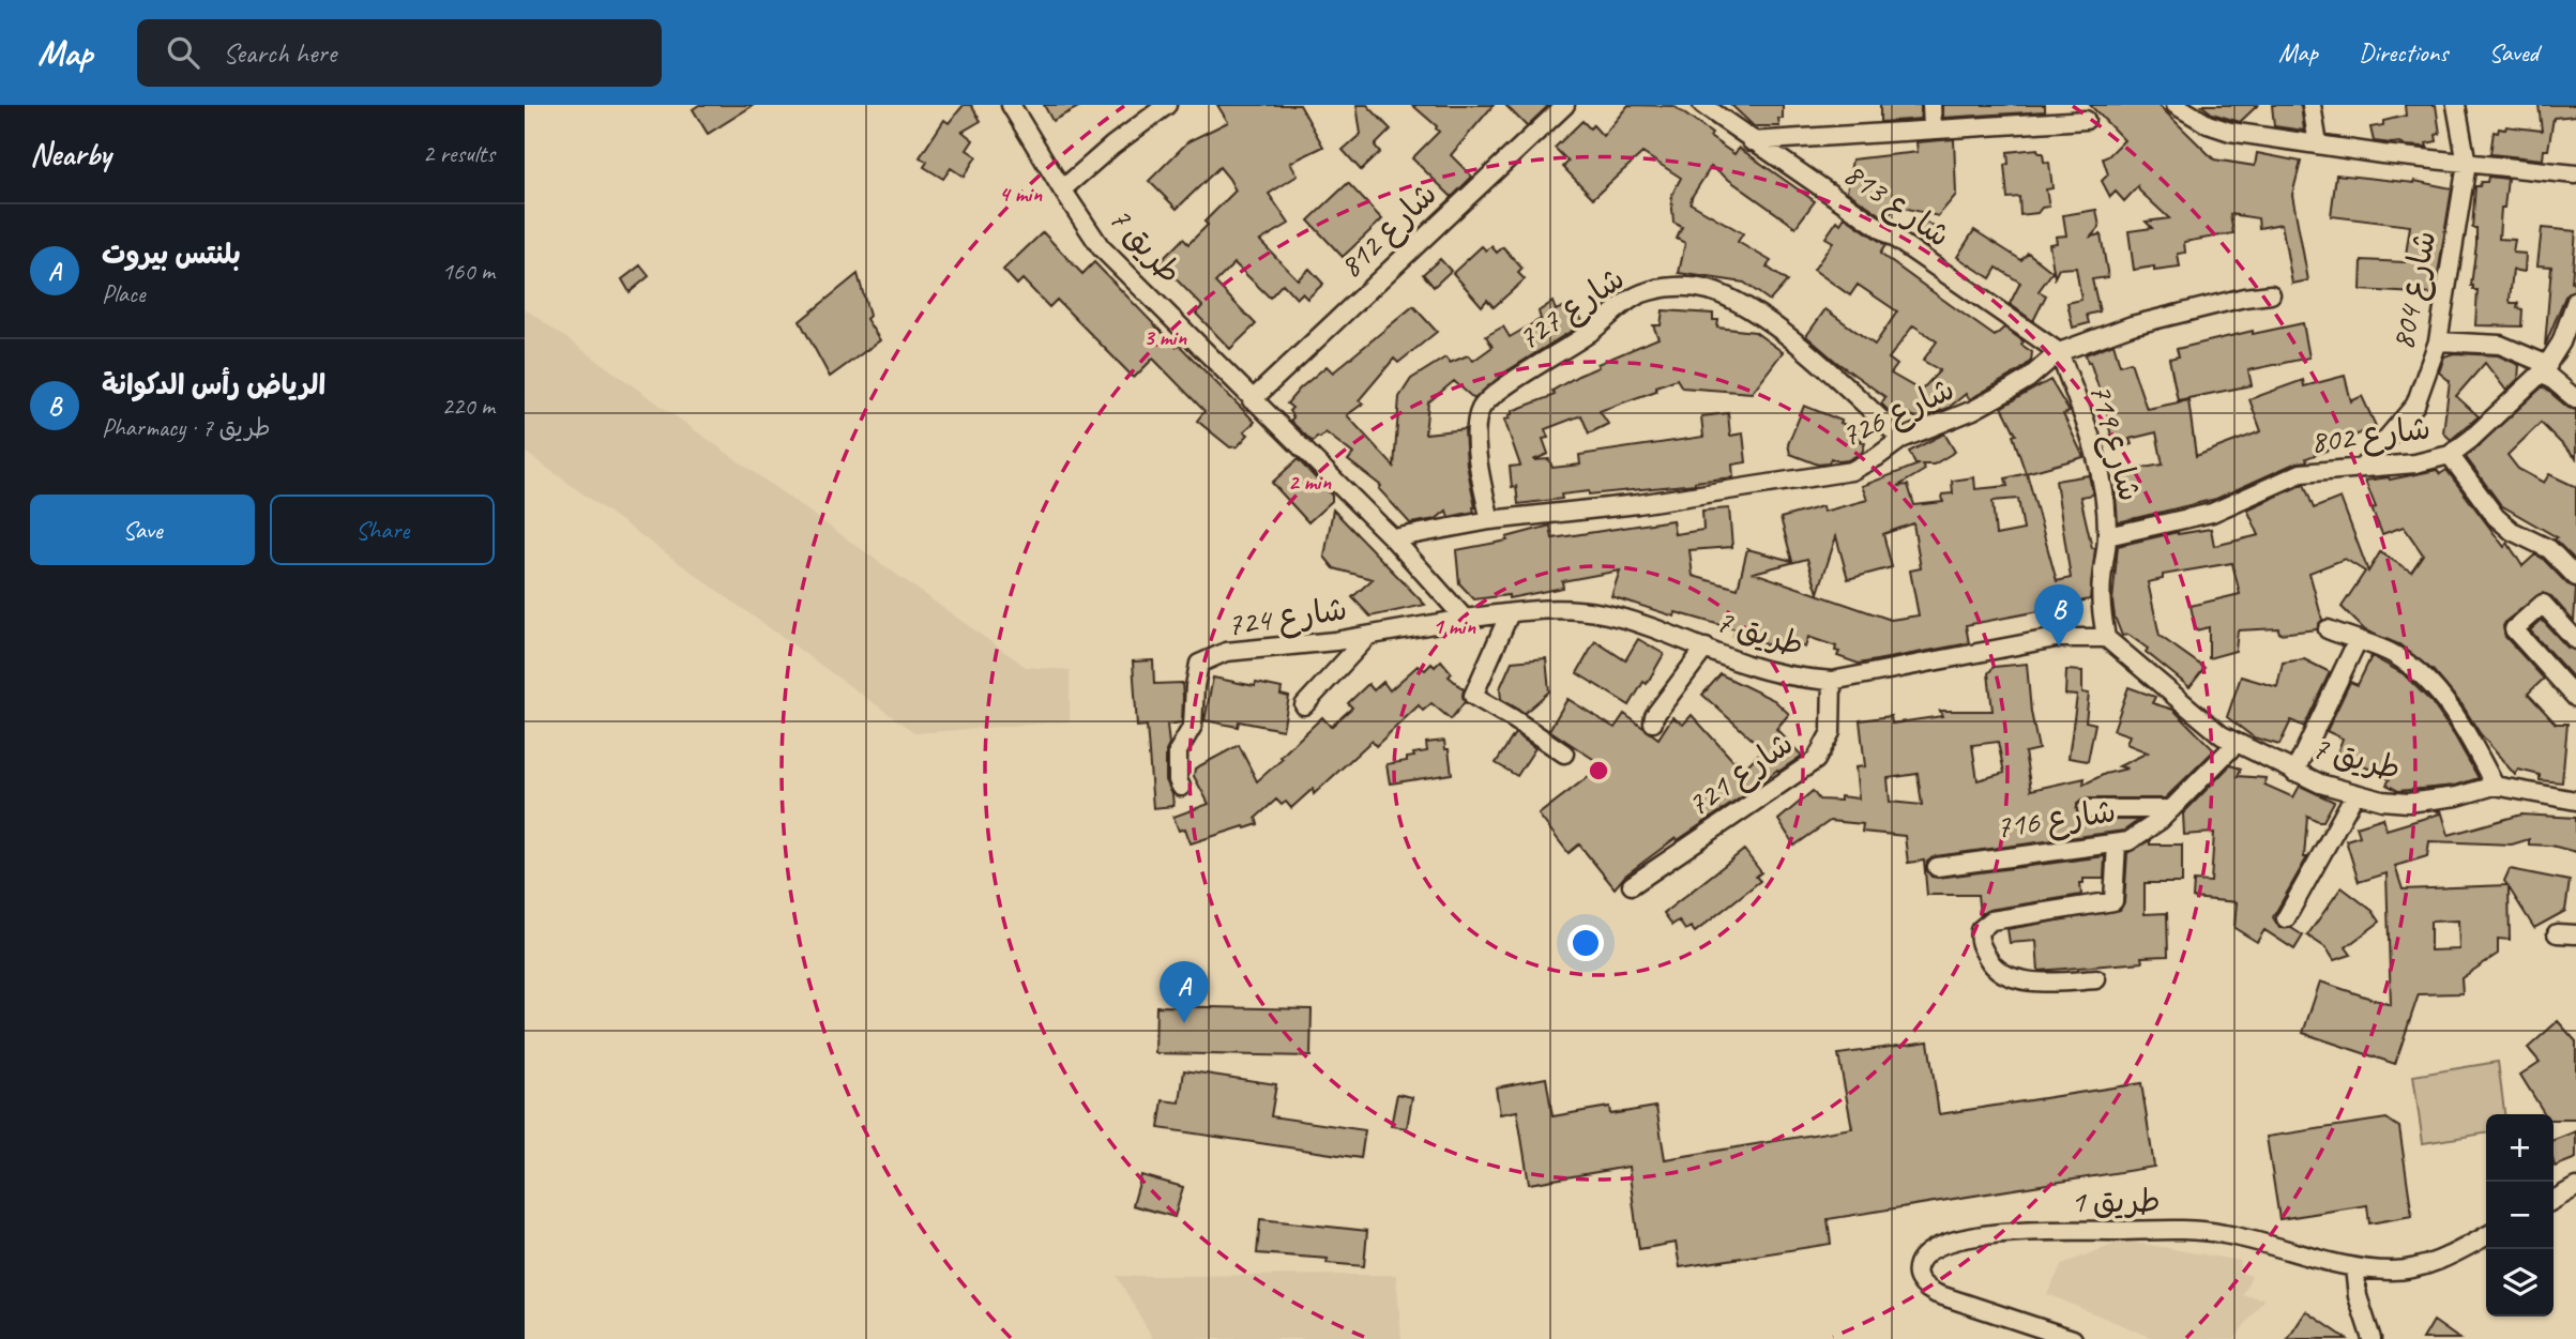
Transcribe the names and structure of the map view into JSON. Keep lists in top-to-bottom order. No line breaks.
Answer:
{"streets":{"street":["شارع 813","شارع 812","7 طريق","شارع 804","شارع 727","شارع 726","شارع 802","شارع 719","شارع 724","شارع 721","شارع 716","طريق 1"]},"crossings":[["شارع 813","شارع 726"],["شارع 813","شارع 719"],["شارع 812","7 طريق"],["7 طريق","شارع 726"],["7 طريق","شارع 719"],["7 طريق","شارع 724"],["7 طريق","شارع 721"],["7 طريق","شارع 716"],["شارع 804","شارع 802"],["شارع 727","شارع 726"],["شارع 726","شارع 719"],["شارع 802","شارع 719"]],"page":{"header":"Map","search":"Search here","nav":["Map","Directions","Saved"],"heading":["Nearby","2 results"],"list":[{"mark":"A","name":"بلنتس بيروت","note":"Place","value":"160 m"},{"mark":"B","name":"الرياض رأس الدكوانة","note":"Pharmacy · 7 طريق","value":"220 m"}],"buttons":["Save","Share"],"pins":["B","A"],"map_buttons":["+","−"]},"rings":["4 min","3 min","2 min","1 min"]}
